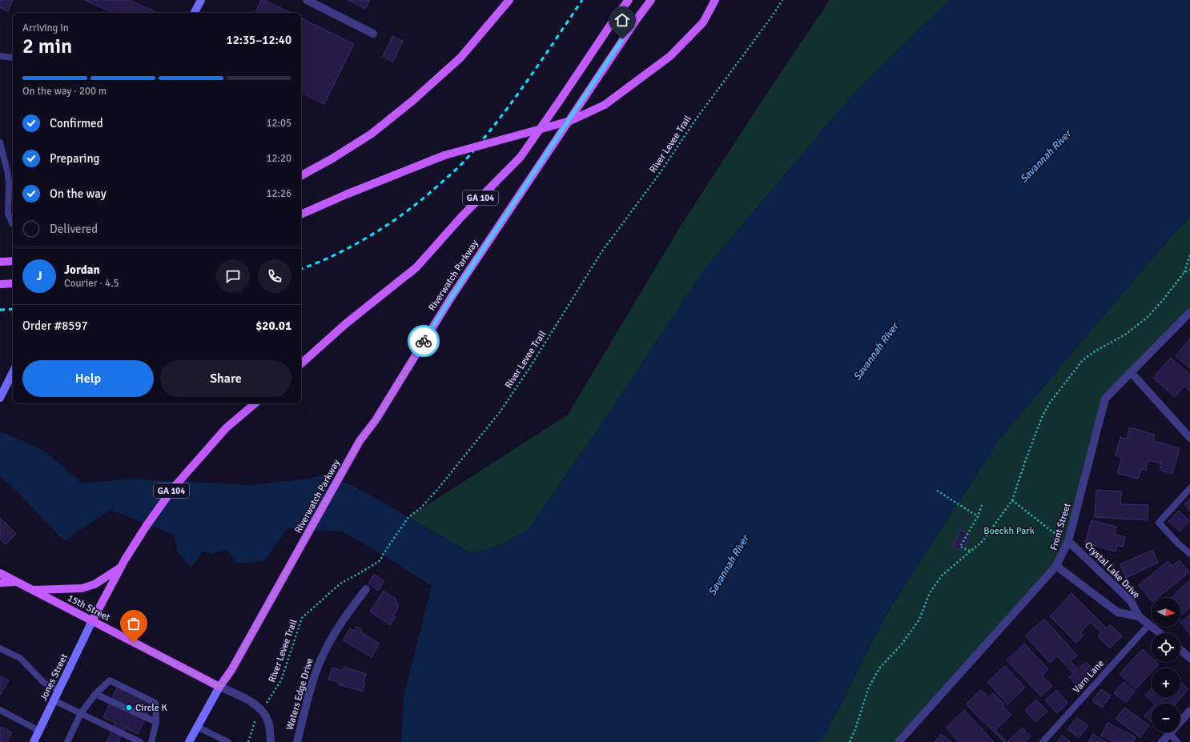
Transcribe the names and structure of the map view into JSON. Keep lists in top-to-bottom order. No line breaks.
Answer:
{"streets":{"main road":["GA 104","Riverwatch Parkway","15th Street","Jones Street"],"street":["Front Street","Crystal Lake Drive","Waters Edge Drive"],"lane":["Varn Lane"],"path":["River Levee Trail"]},"crossings":[["GA 104","Riverwatch Parkway"],["GA 104","15th Street"],["GA 104","Jones Street"],["GA 104","Waters Edge Drive"],["Riverwatch Parkway","15th Street"],["Riverwatch Parkway","Waters Edge Drive"],["Front Street","Crystal Lake Drive"],["Crystal Lake Drive","Varn Lane"],["15th Street","Jones Street"],["15th Street","Waters Edge Drive"]],"water":["Savannah River"],"parks":["Boeckh Park"],"places":["Circle K"],"north":"right","page":{"heading":["2 min","Arriving in","12:35–12:40"],"panel":["Jordan","Courier · 4.5","Order #8597","$20.01"],"bar":"On the way · 200 m","list":[["Confirmed","12:05"],["Preparing","12:20"],["On the way","12:26"],"Delivered"],"round":"J","buttons":["Help","Share"],"map_buttons":["+","−"]}}
